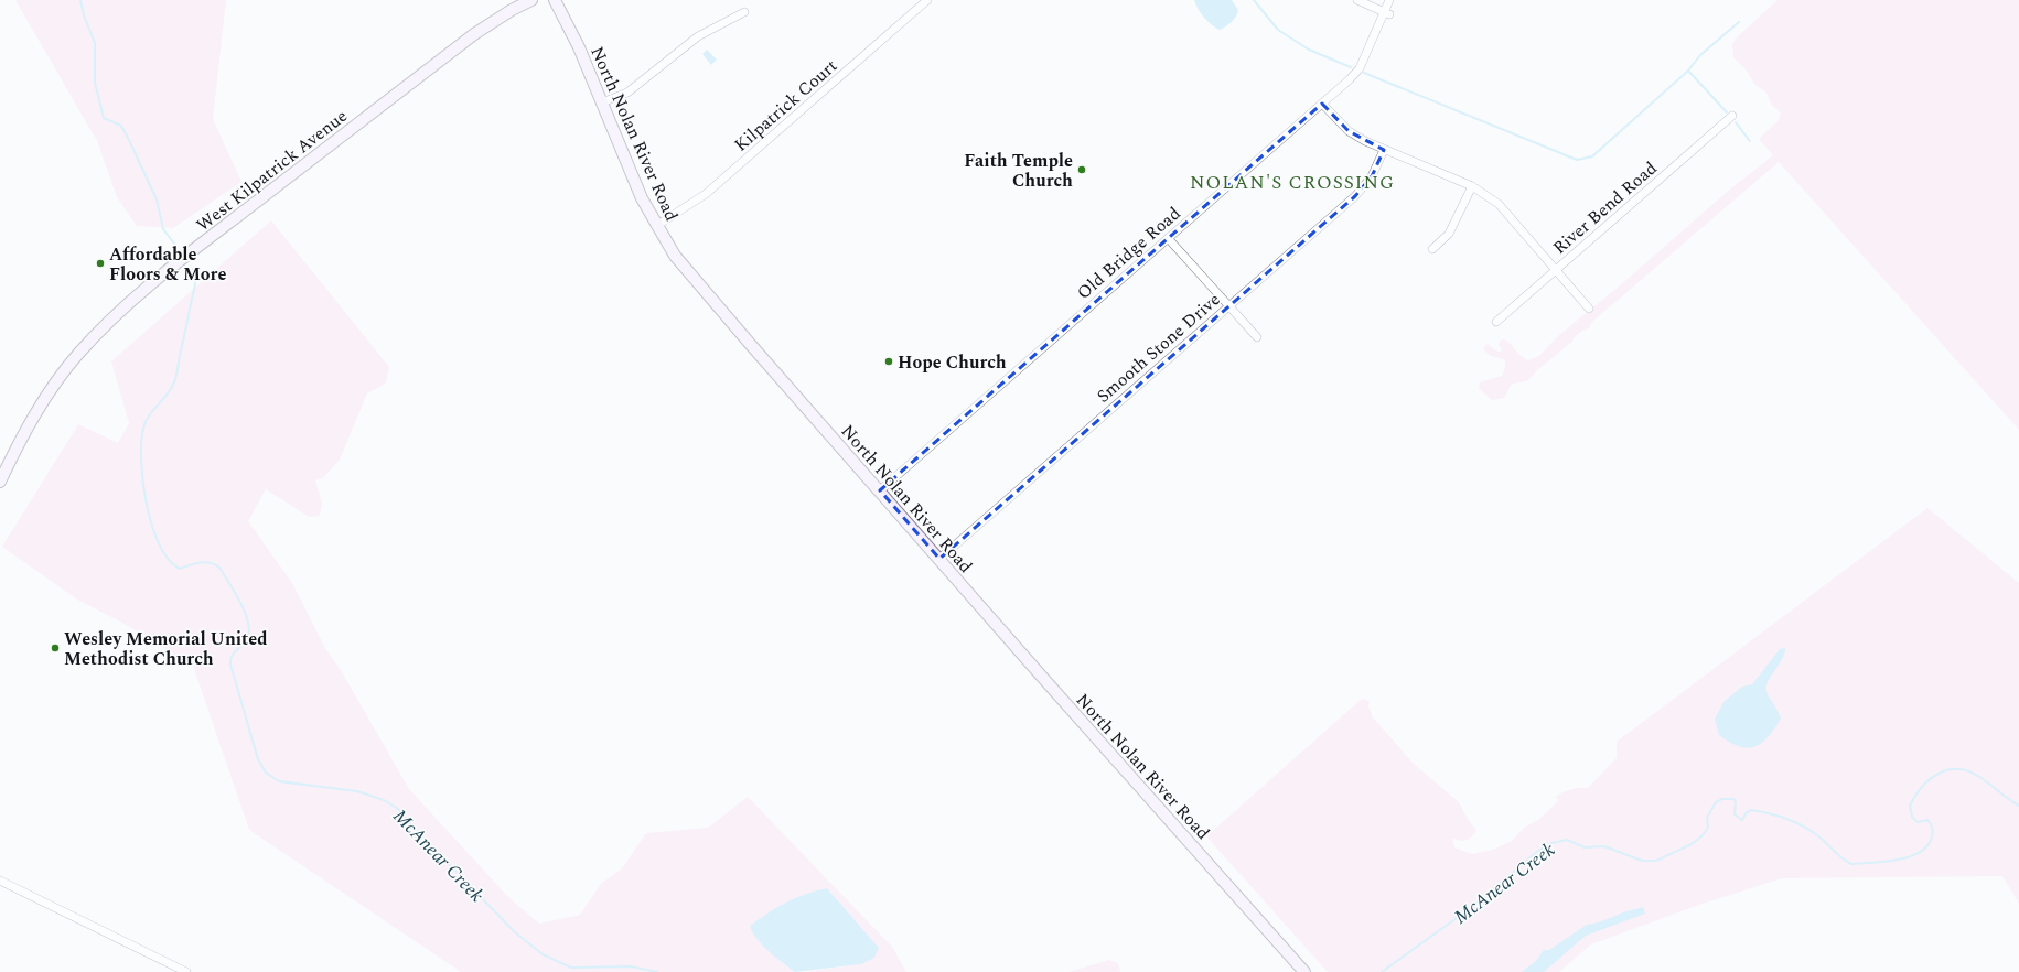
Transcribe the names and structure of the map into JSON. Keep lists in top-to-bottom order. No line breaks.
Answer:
{"streets":{"main road":["North Nolan River Road","West Kilpatrick Avenue"],"street":["Kilpatrick Court","River Bend Road","Old Bridge Road","Smooth Stone Drive"]},"crossings":[["Kilpatrick Court","North Nolan River Road"],["North Nolan River Road","Old Bridge Road"],["North Nolan River Road","Smooth Stone Drive"]],"districts":["NOLAN'S CROSSING"],"water":["McAnear Creek"],"places":["Faith Temple Church","Affordable Floors & More","Hope Church","Wesley Memorial United Methodist Church"]}
